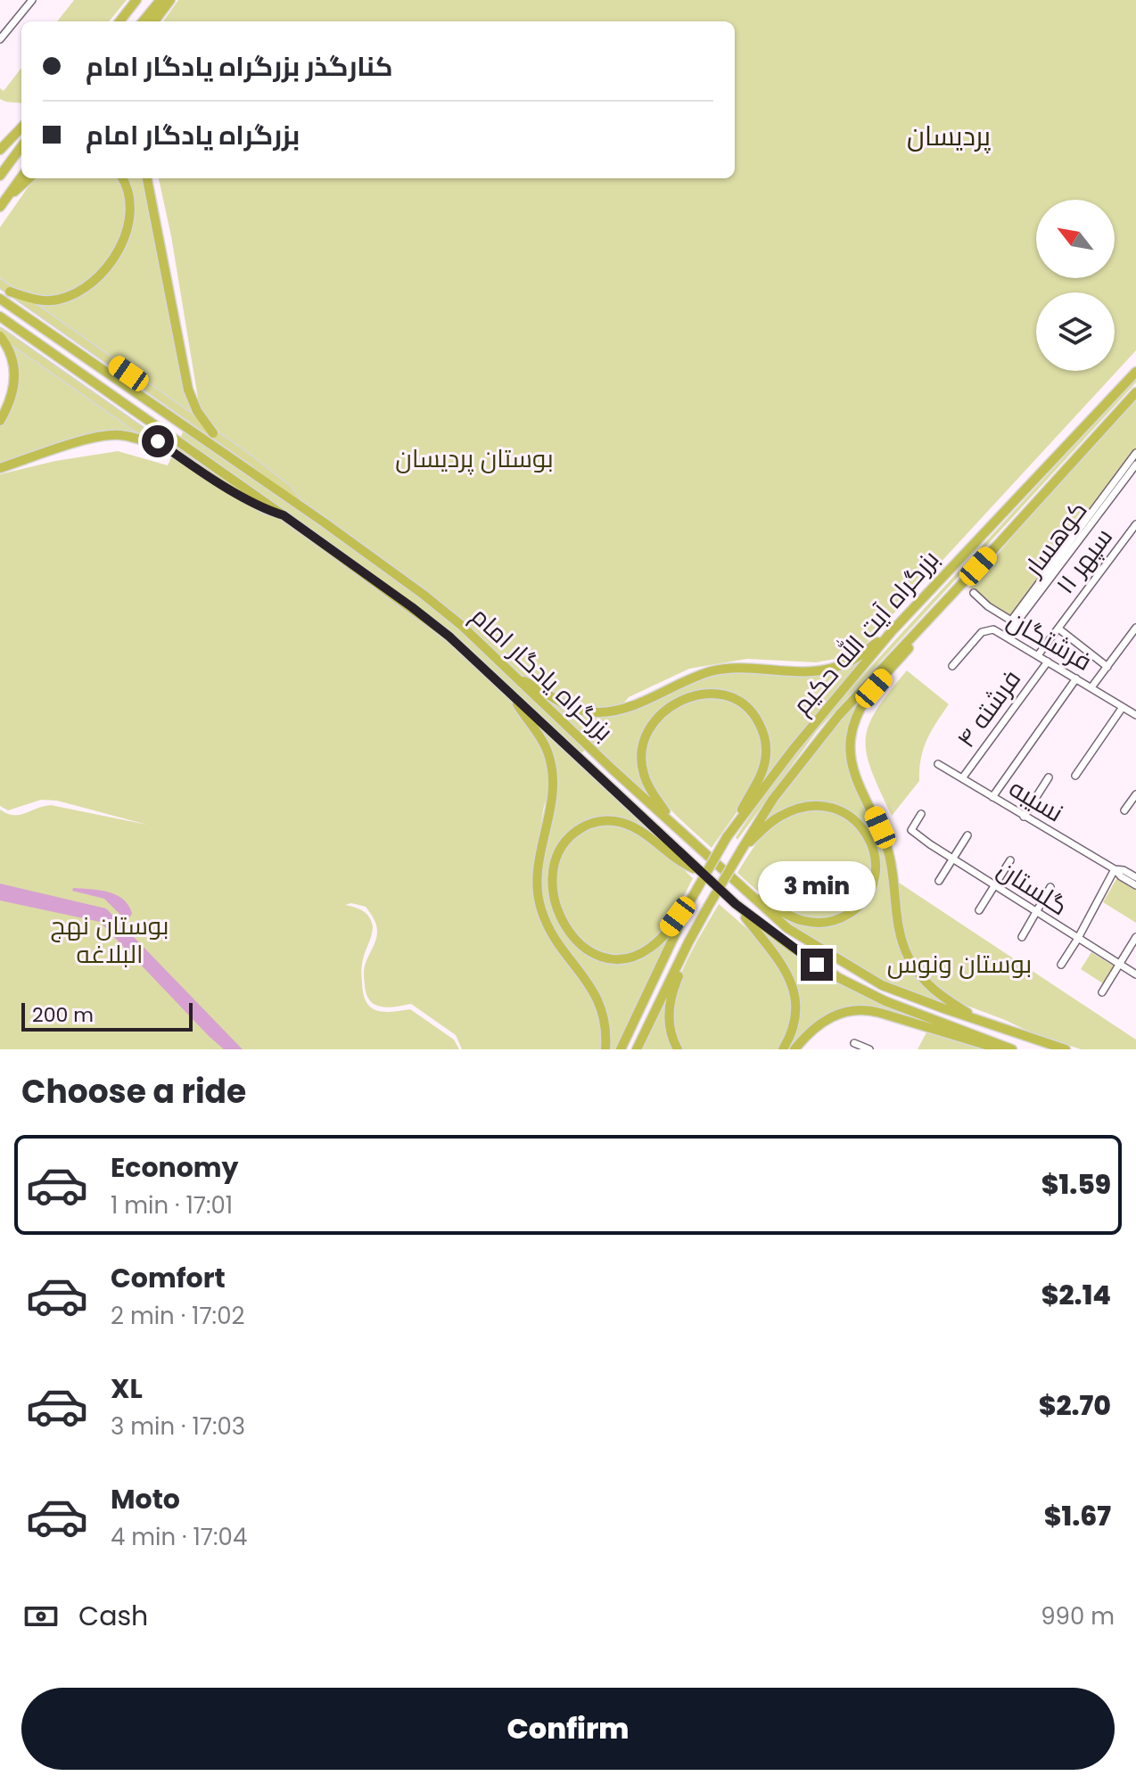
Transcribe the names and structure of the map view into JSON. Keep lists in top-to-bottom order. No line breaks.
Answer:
{"streets":{"highway":["بزرگراه آیت الله حکیم","بزرگراه یادگار امام"],"street":["کوهسار","سپهر ۱۱","فرشتگان","فرشته ۴","نسیبه","گلستان"]},"crossings":[["کوهسار","فرشتگان"],["سپهر ۱۱","فرشتگان"],["فرشتگان","فرشته ۴"],["فرشته ۴","نسیبه"]],"districts":["پردیسان"],"parks":["بوستان پردیسان","بوستان نهج البلاغه","بوستان ونوس"],"scale_bar":"200 m","north":"top left","page":{"banner":["کنارگذر بزرگراه یادگار امام","بزرگراه یادگار امام"],"bubble":"3 min","scale":"200 m","heading":"Choose a ride","list":[{"name":"Economy","note":"1 min · 17:01","value":"$1.59"},{"name":"Comfort","note":"2 min · 17:02","value":"$2.14"},{"name":"XL","note":"3 min · 17:03","value":"$2.70"},{"name":"Moto","note":"4 min · 17:04","value":"$1.67"}],"pay":["Cash","990 m"],"buttons":"Confirm"}}
